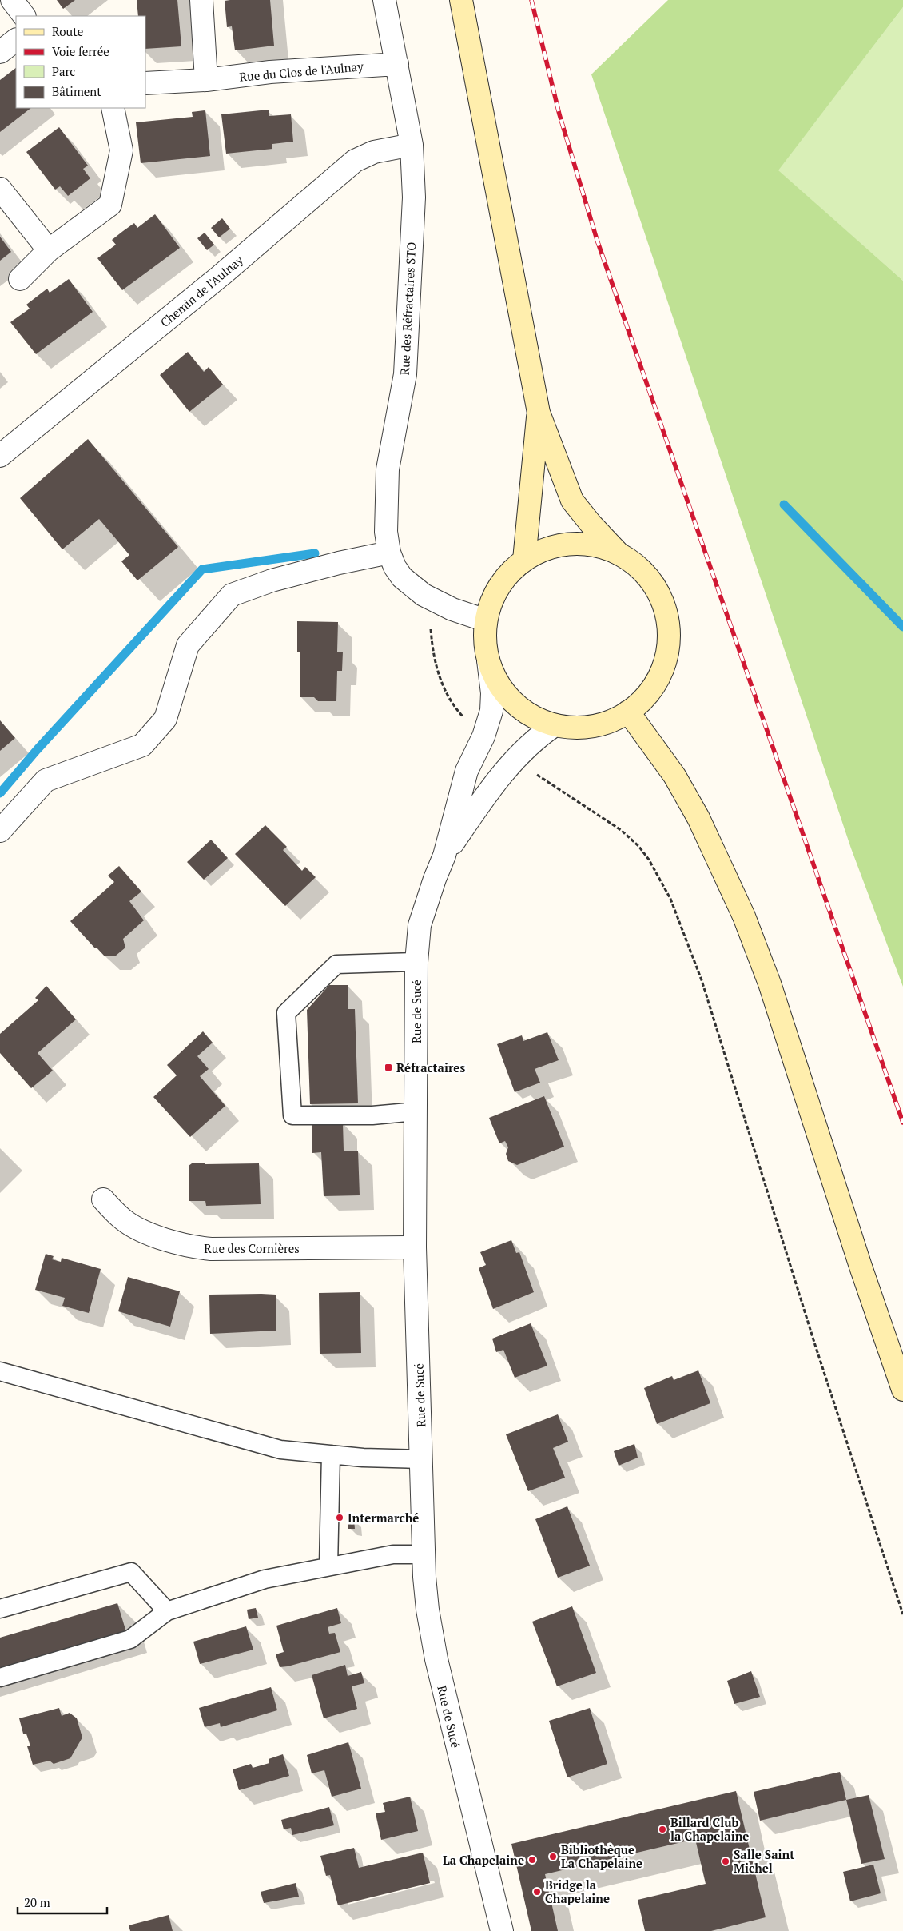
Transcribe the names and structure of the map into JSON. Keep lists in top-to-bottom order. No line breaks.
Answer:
{"streets":{"street":["Rue du Clos de l'Aulnay","Chemin de l'Aulnay","Rue des Réfractaires STO","Rue de Sucé","Rue des Cornières"]},"crossings":[["Rue du Clos de l'Aulnay","Rue des Réfractaires STO"],["Chemin de l'Aulnay","Rue des Réfractaires STO"],["Rue de Sucé","Rue des Cornières"]],"places":{"transit":["Réfractaires"],"other":["Intermarché","Billard Club la Chapelaine","Bibliothèque La Chapelaine","La Chapelaine","Salle Saint Michel","Bridge la Chapelaine"]},"legend":["Route","Voie ferrée","Parc","Bâtiment"],"scale_bar":"20 m"}
